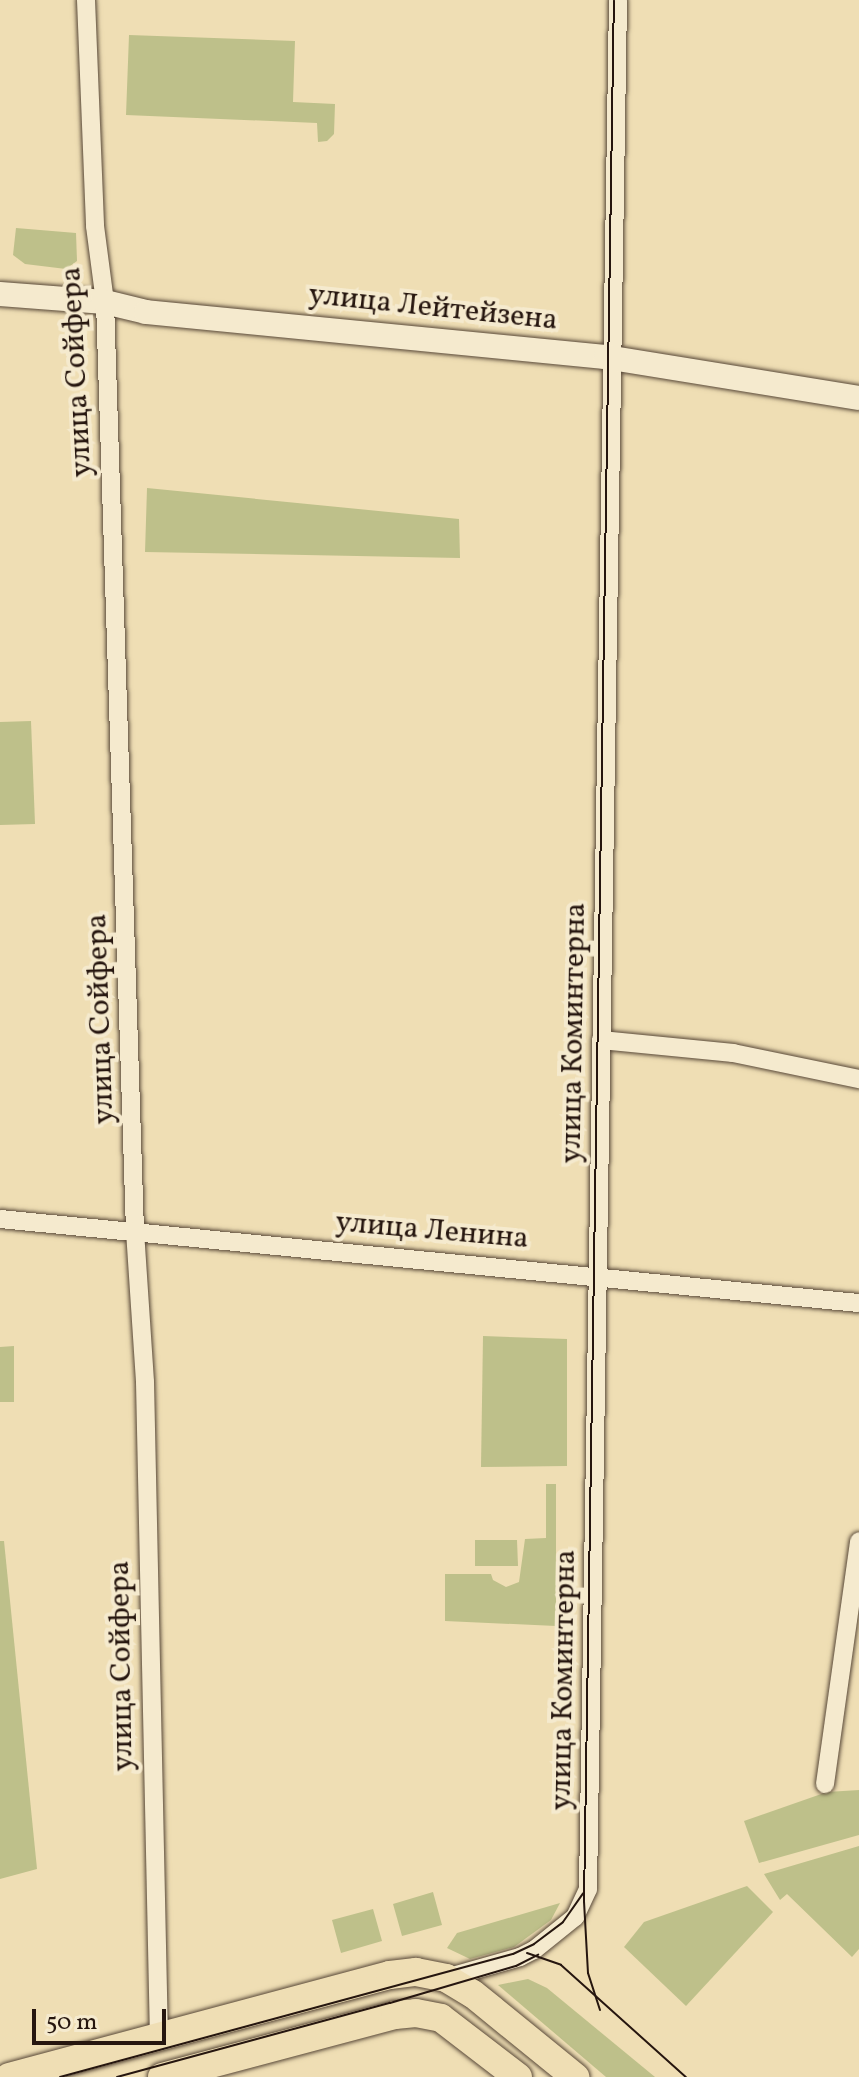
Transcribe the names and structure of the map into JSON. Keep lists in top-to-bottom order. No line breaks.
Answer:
{"streets":{"street":["улица Лейтейзена","улица Сойфера","улица Коминтерна","улица Ленина"]},"crossings":[["улица Лейтейзена","улица Сойфера"],["улица Лейтейзена","улица Коминтерна"],["улица Сойфера","улица Ленина"],["улица Коминтерна","улица Ленина"]],"scale_bar":"50 m"}
